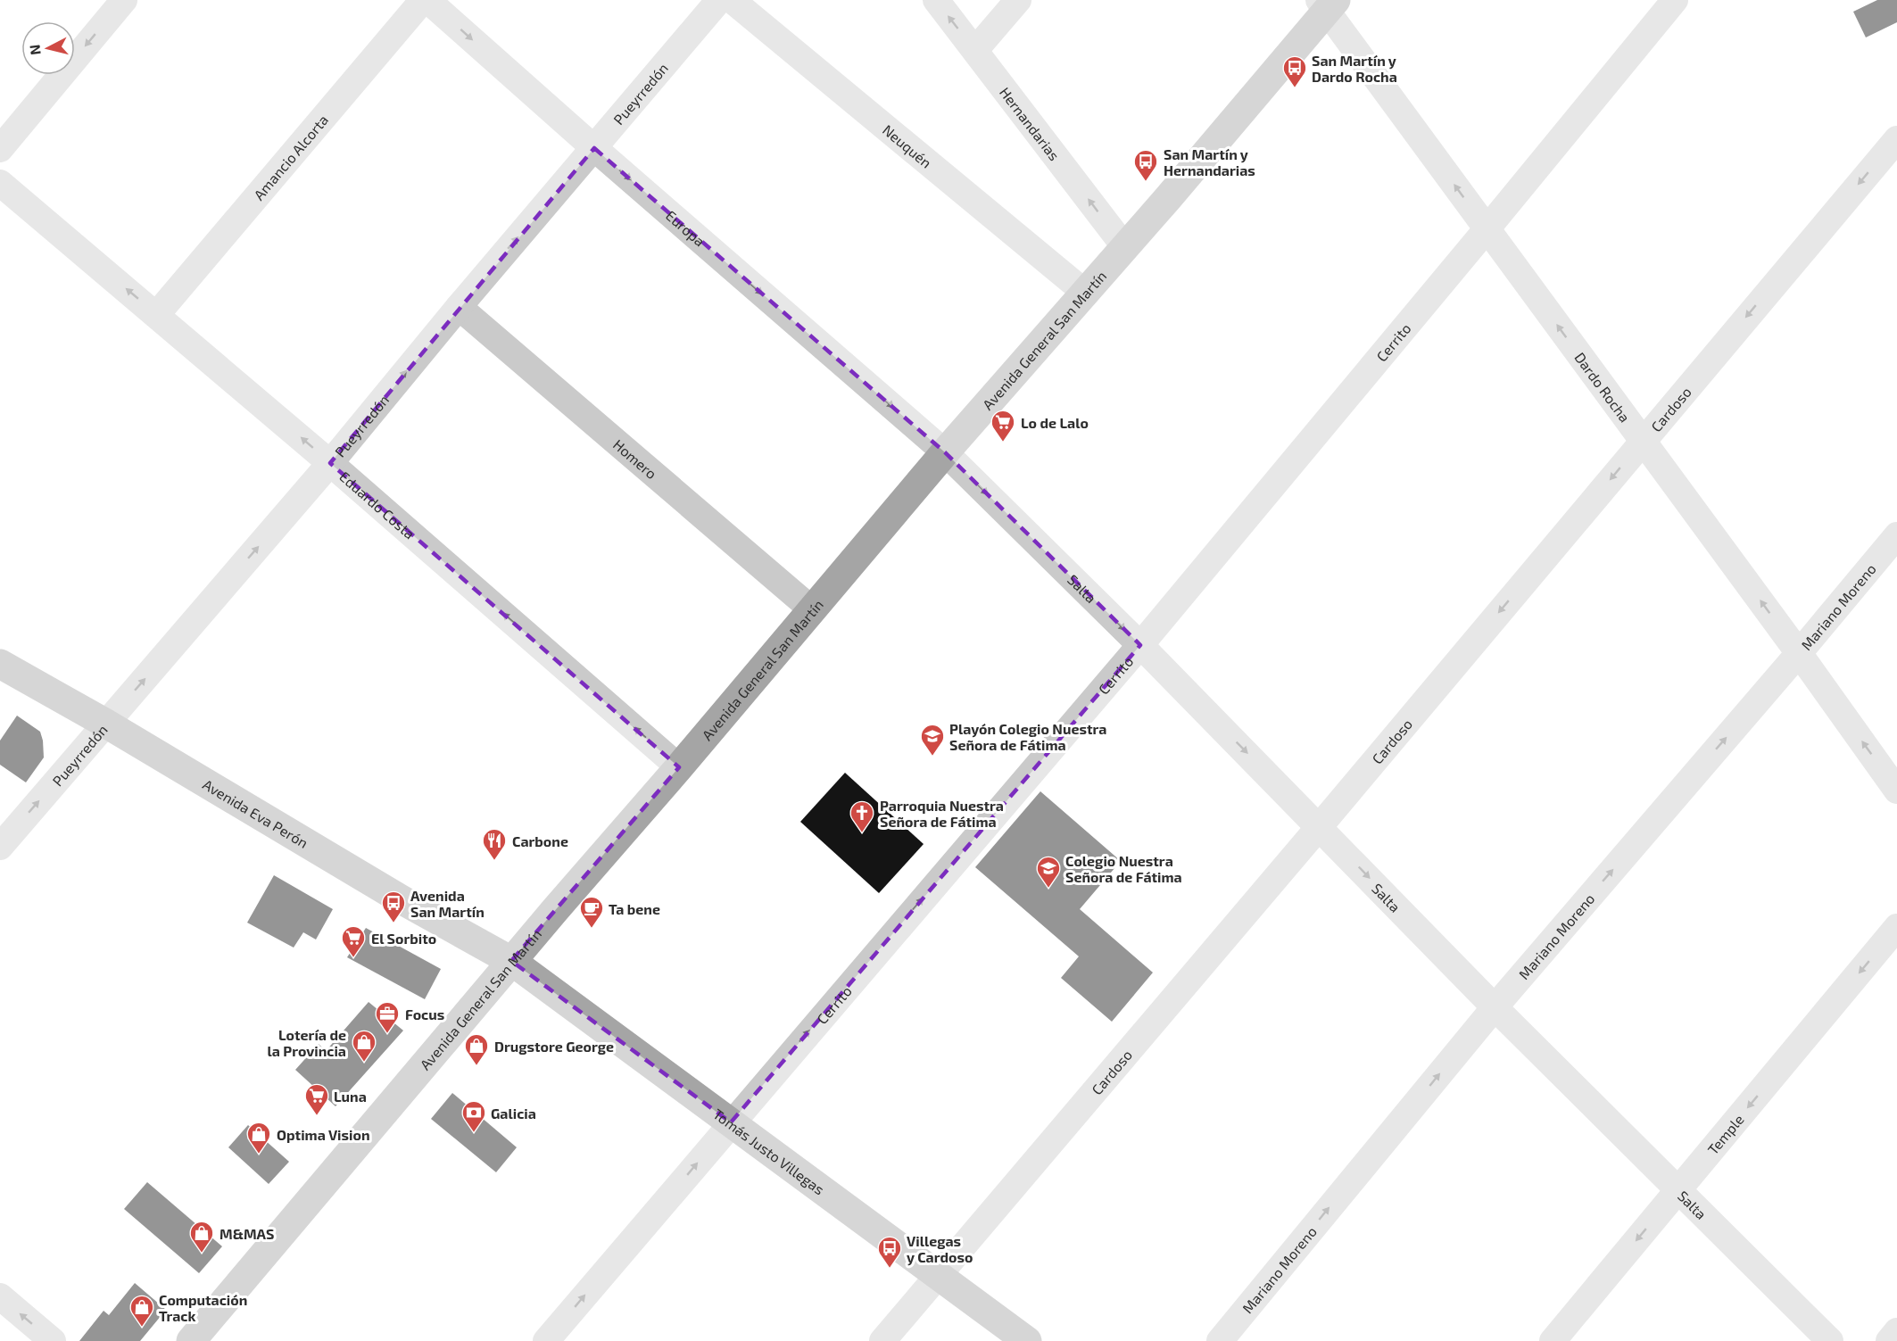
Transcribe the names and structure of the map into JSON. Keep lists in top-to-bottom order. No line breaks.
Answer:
{"streets":{"main road":["Avenida General San Martín","Avenida Eva Perón","Tomás Justo Villegas"],"street":["Pueyrredón","Hernandarias","Neuquén","Amancio Alcorta","Europa","Cerrito","Dardo Rocha","Cardoso","Homero","Eduardo Costa","Salta","Mariano Moreno","Temple"]},"crossings":[["Pueyrredón","Europa"],["Pueyrredón","Homero"],["Pueyrredón","Eduardo Costa"],["Pueyrredón","Avenida Eva Perón"],["Hernandarias","Avenida General San Martín"],["Neuquén","Avenida General San Martín"],["Amancio Alcorta","Eduardo Costa"],["Europa","Avenida General San Martín"],["Europa","Salta"],["Avenida General San Martín","Dardo Rocha"],["Avenida General San Martín","Homero"],["Avenida General San Martín","Eduardo Costa"],["Avenida General San Martín","Salta"],["Avenida General San Martín","Avenida Eva Perón"],["Avenida General San Martín","Tomás Justo Villegas"],["Cerrito","Dardo Rocha"],["Cerrito","Salta"],["Cerrito","Tomás Justo Villegas"],["Dardo Rocha","Cardoso"],["Dardo Rocha","Mariano Moreno"],["Cardoso","Salta"],["Cardoso","Tomás Justo Villegas"],["Salta","Mariano Moreno"],["Salta","Temple"],["Avenida Eva Perón","Tomás Justo Villegas"]],"one_way":["Pueyrredón","Hernandarias","Europa","Cerrito","Dardo Rocha","Cardoso","Eduardo Costa","Salta","Mariano Moreno","Temple"],"places":{"bus stop":["San Martín y Dardo Rocha","San Martín y Hernandarias","Avenida San Martín","Villegas y Cardoso"],"supermarket":["Lo de Lalo","El Sorbito","Luna"],"school or university":["Playón Colegio Nuestra Señora de Fátima","Colegio Nuestra Señora de Fátima"],"church":["Parroquia Nuestra Señora de Fátima"],"restaurant":["Carbone"],"cafe":["Ta bene"],"office":["Focus"],"shop":["Lotería de la Provincia","Drugstore George","Optima Vision","M&MAS","Computación Track"],"bank":["Galicia"]},"north":"left"}
